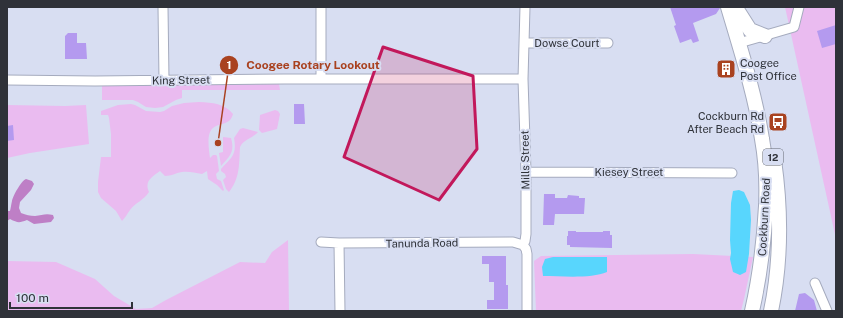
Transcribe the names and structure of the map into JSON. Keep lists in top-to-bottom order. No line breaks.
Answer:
{"streets":{"main road":["12","Cockburn Road"],"street":["Dowse Court","King Street","Mills Street","Kiesey Street","Tanunda Road"]},"crossings":[["Dowse Court","Mills Street"],["King Street","Mills Street"],["Mills Street","Kiesey Street"],["Mills Street","Tanunda Road"]],"places":{"building":["Coogee Post Office"],"bus stop":["Cockburn Rd After Beach Rd"],"other":["Coogee Rotary Lookout"]},"scale_bar":"100 m"}
